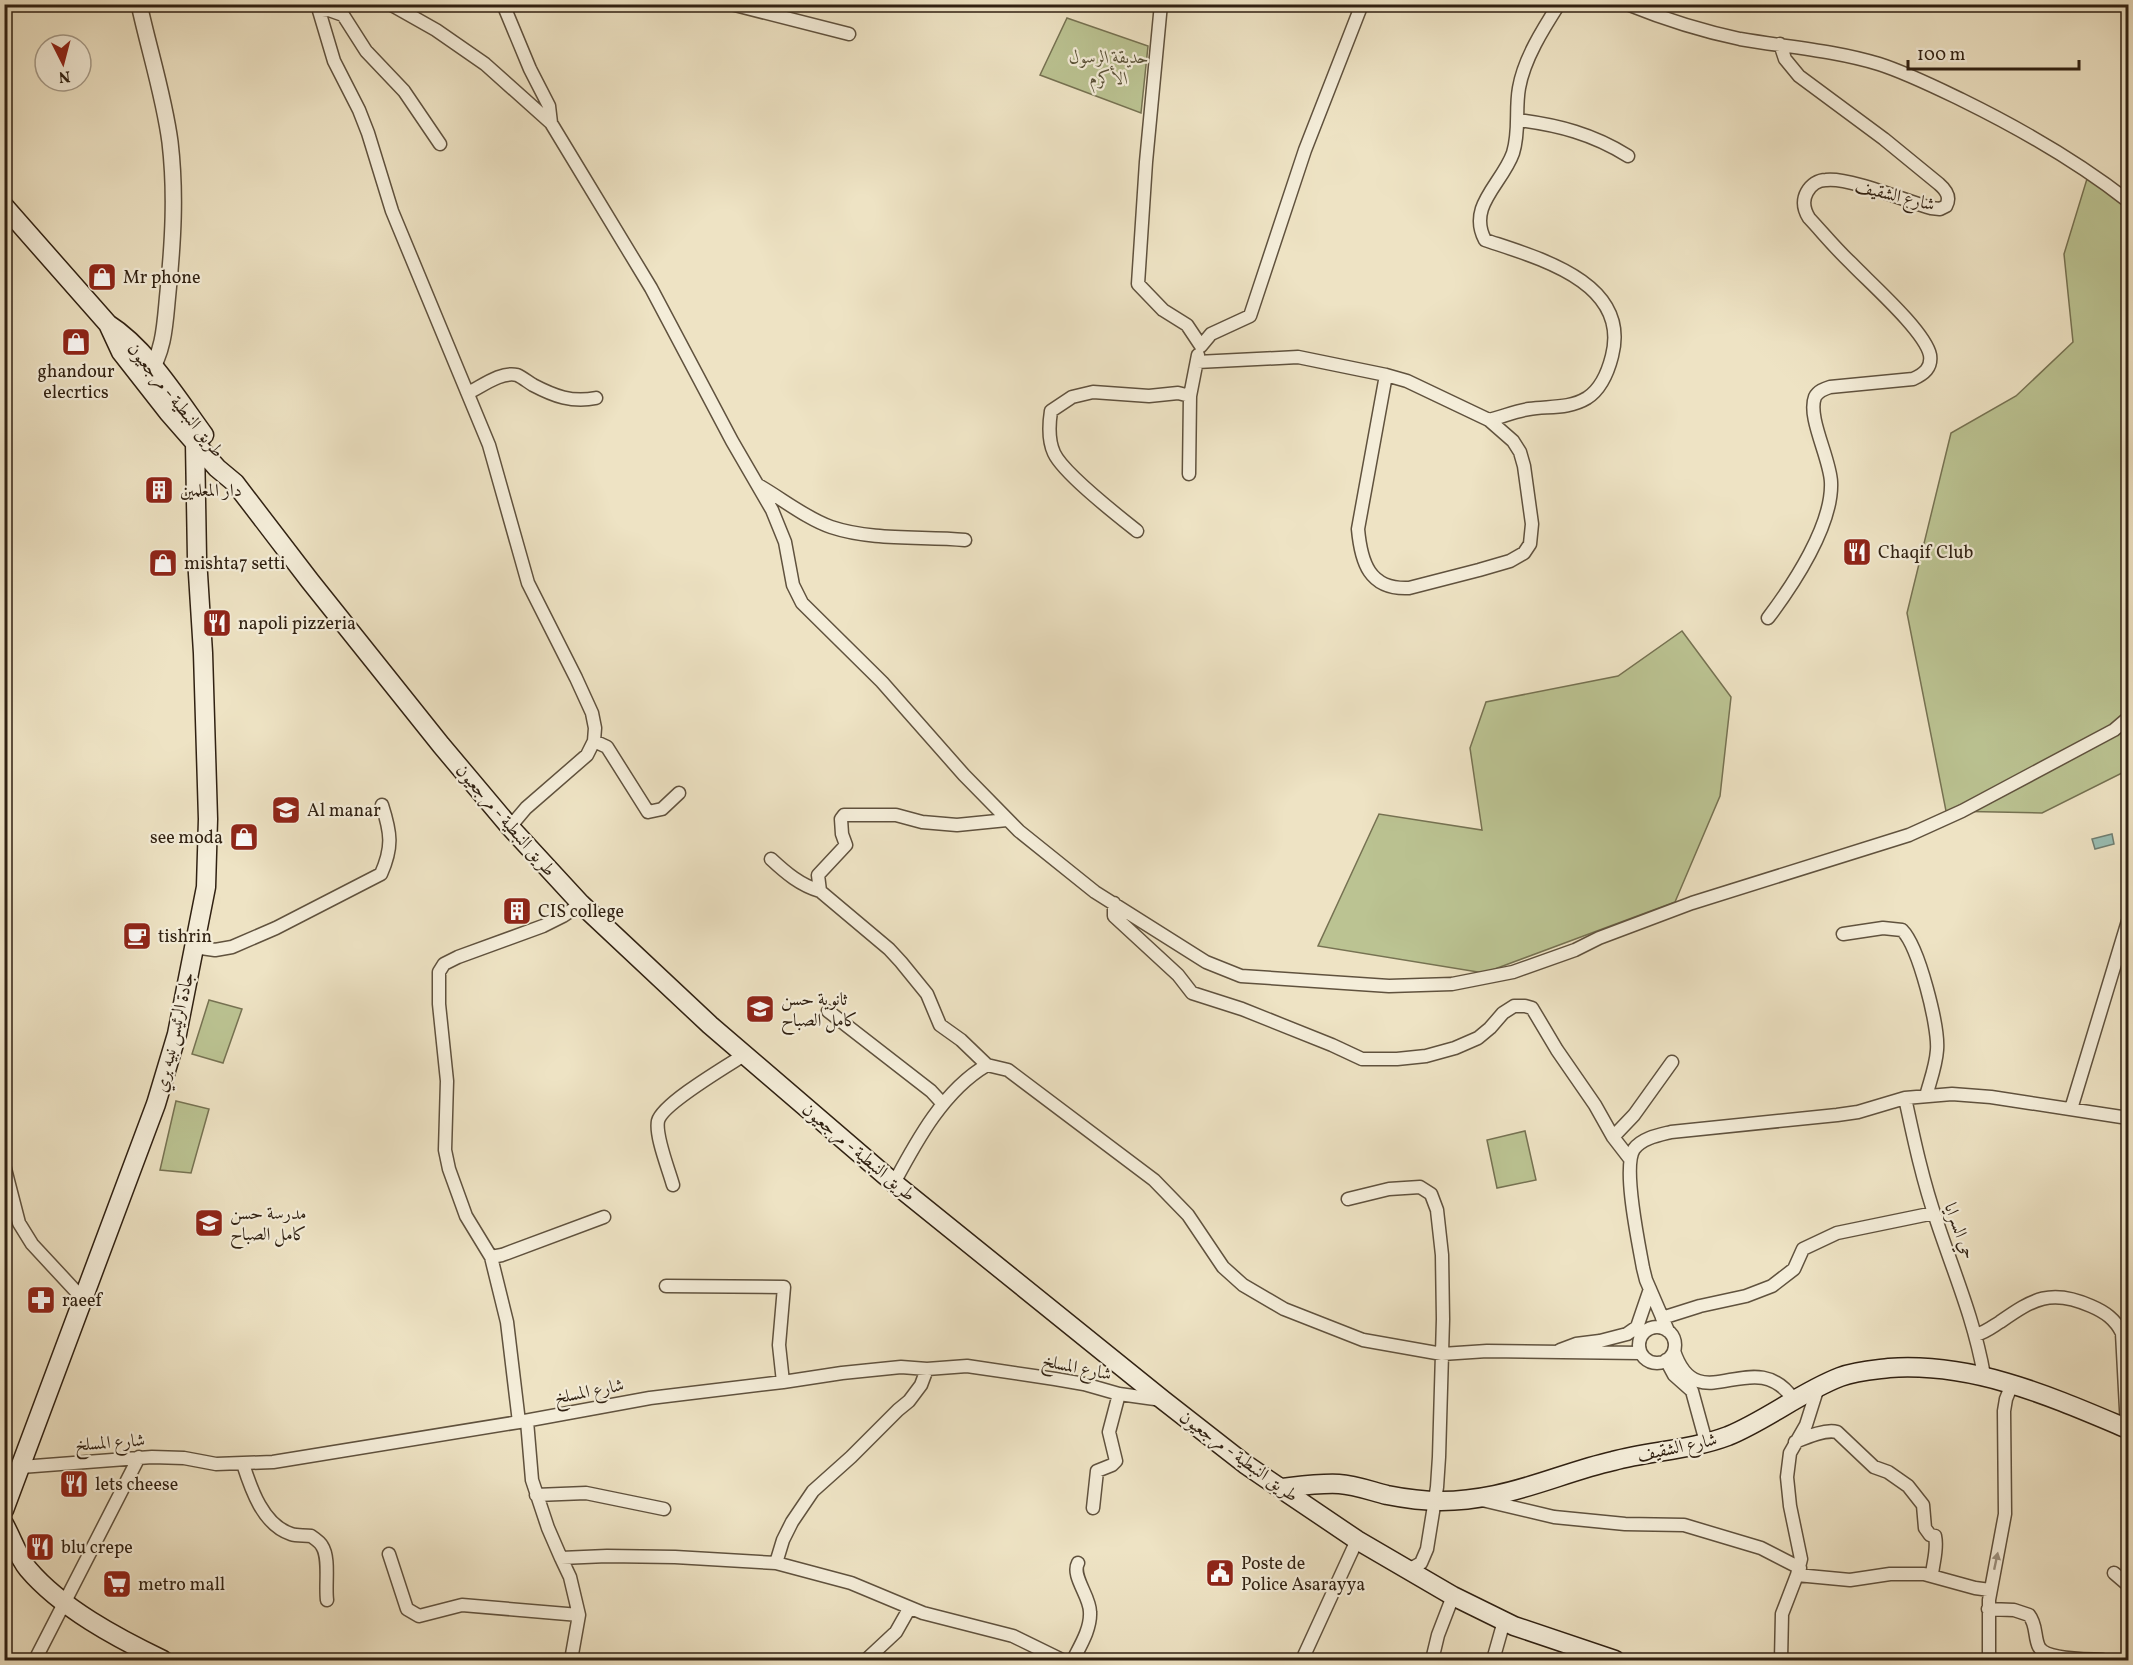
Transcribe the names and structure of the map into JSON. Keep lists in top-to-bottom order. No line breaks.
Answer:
{"streets":{"main road":["شارع الشقيف","طريق النبطية - مرجعيون","جادة الرئيس نبيه بري"],"street":["حي السرايا","شارع المسلخ"]},"crossings":[["شارع الشقيف","طريق النبطية - مرجعيون"],["شارع الشقيف","حي السرايا"],["طريق النبطية - مرجعيون","جادة الرئيس نبيه بري"],["طريق النبطية - مرجعيون","شارع المسلخ"],["جادة الرئيس نبيه بري","شارع المسلخ"]],"parks":["حديقة الرسول الأكرم"],"places":{"shop":["Mr phone","ghandour elecrtics","mishta7 setti","see moda"],"building":["دار المعلمين","CIS college"],"restaurant":["Chaqif Club","napoli pizzeria","lets cheese","blu crepe"],"school or university":["Al manar","ثانوية حسن كامل الصباح","مدرسة حسن كامل الصباح"],"cafe":["tishrin"],"pharmacy":["raeef"],"public building":["Poste de Police Asarayya"],"supermarket":["metro mall"]},"scale_bar":"100 m","north":"bottom"}
